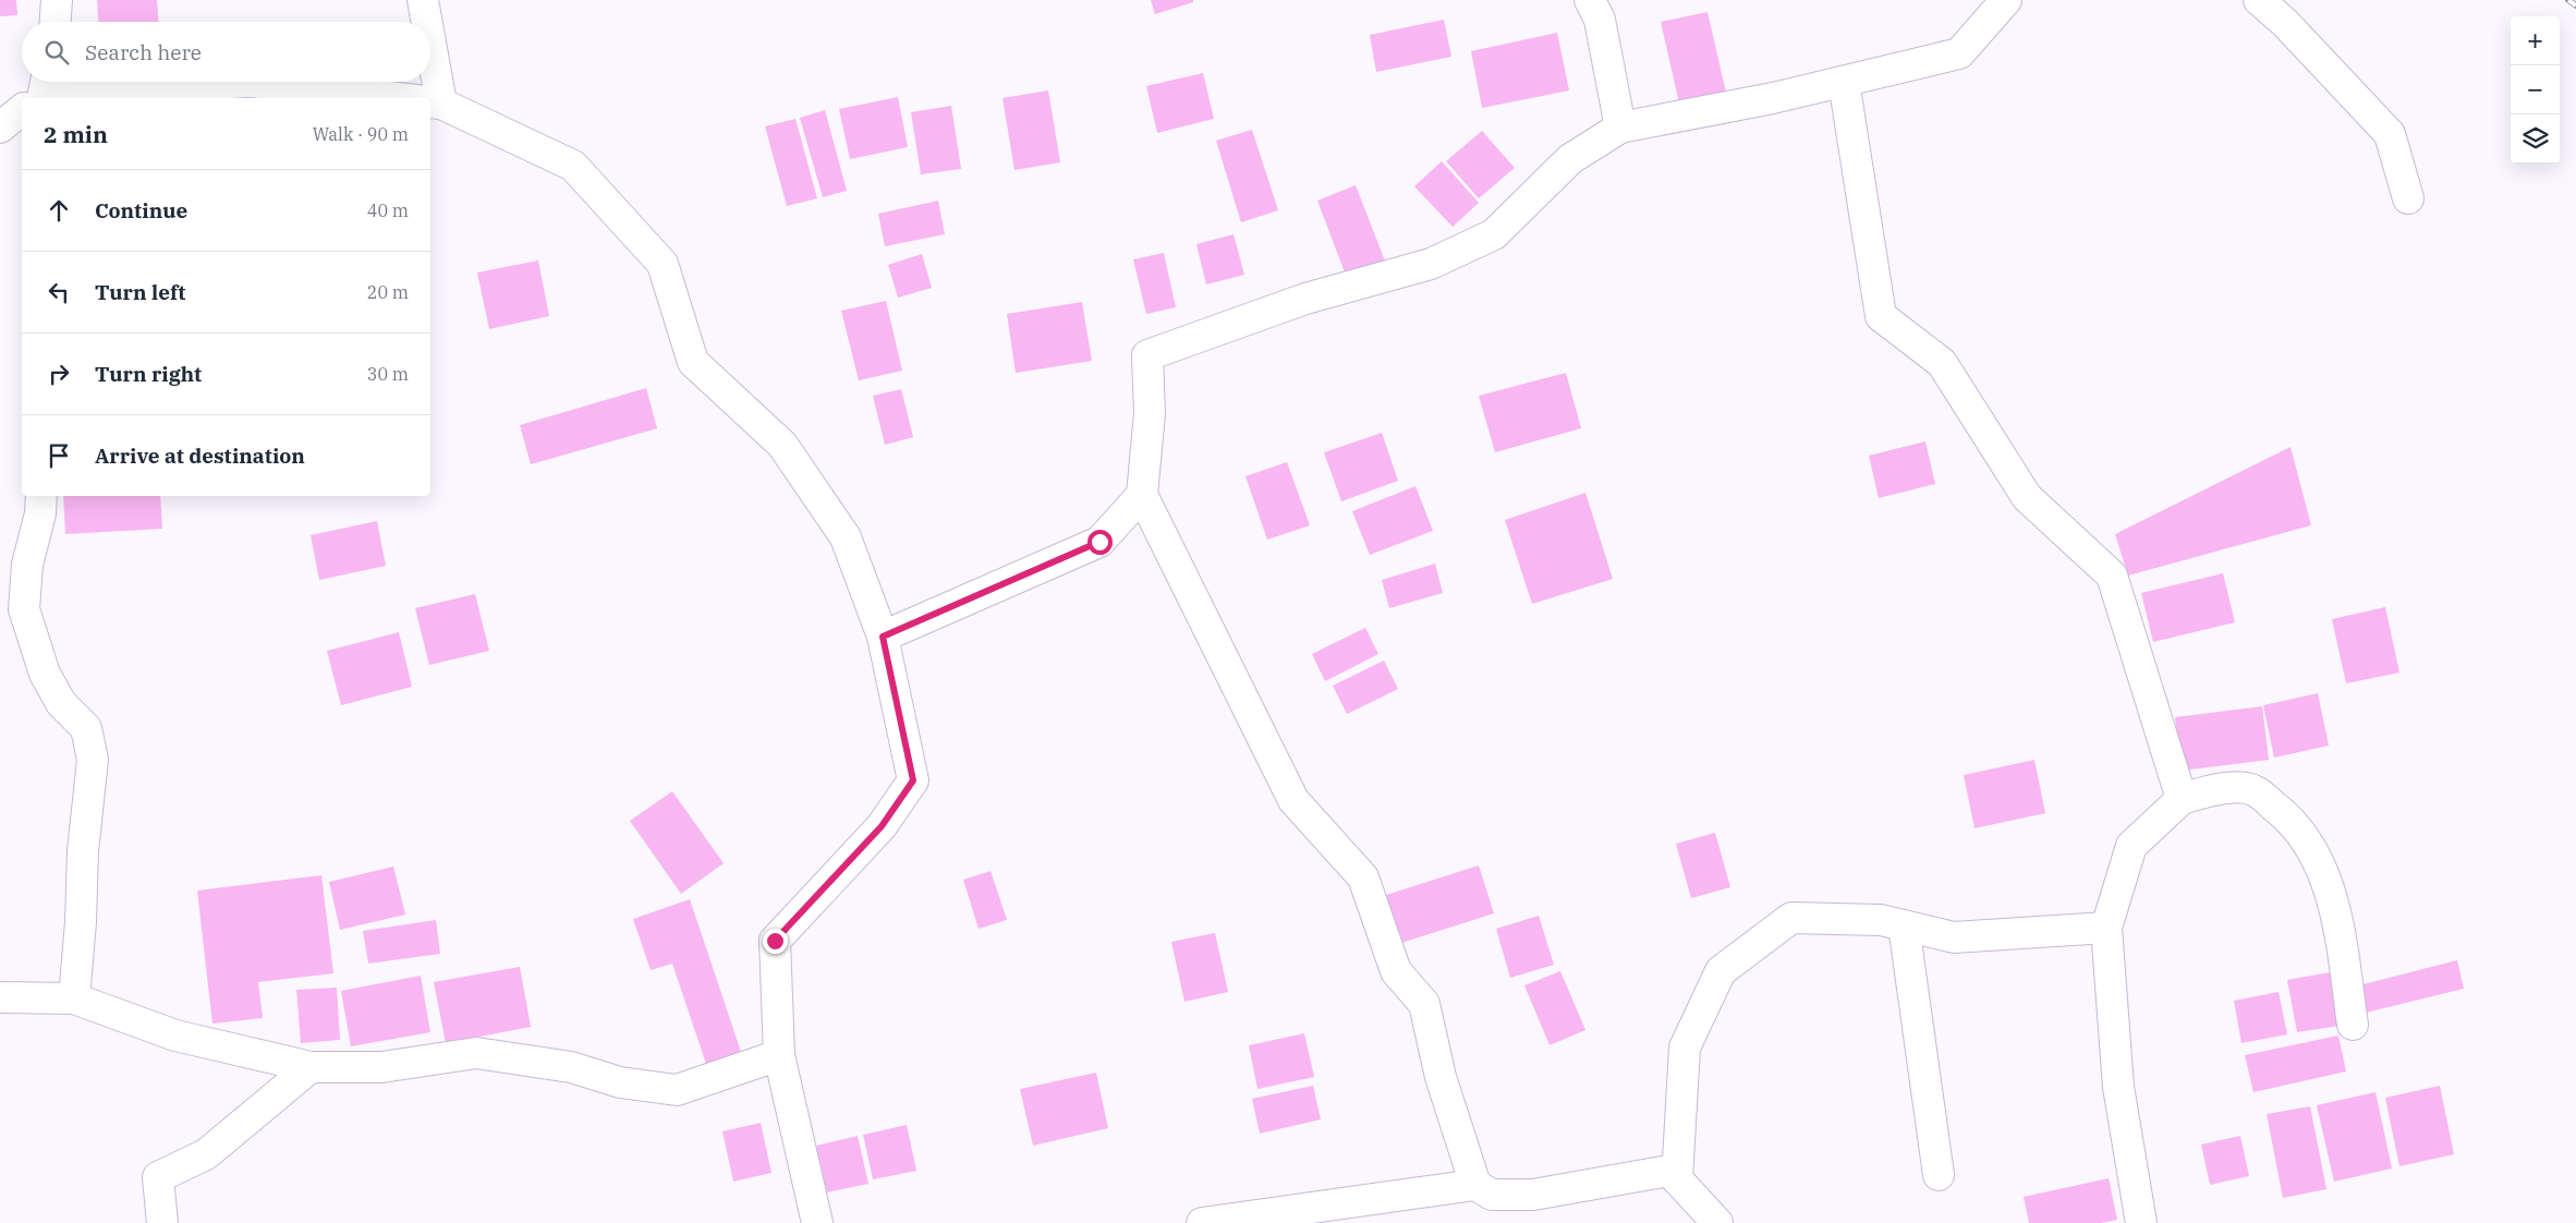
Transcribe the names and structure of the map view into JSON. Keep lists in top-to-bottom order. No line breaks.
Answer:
{"page":{"map_buttons":["+","−"],"search":"Search here","heading":["2 min","Walk · 90 m"],"list":[["Continue","40 m"],["Turn left","20 m"],["Turn right","30 m"],"Arrive at destination"]}}
